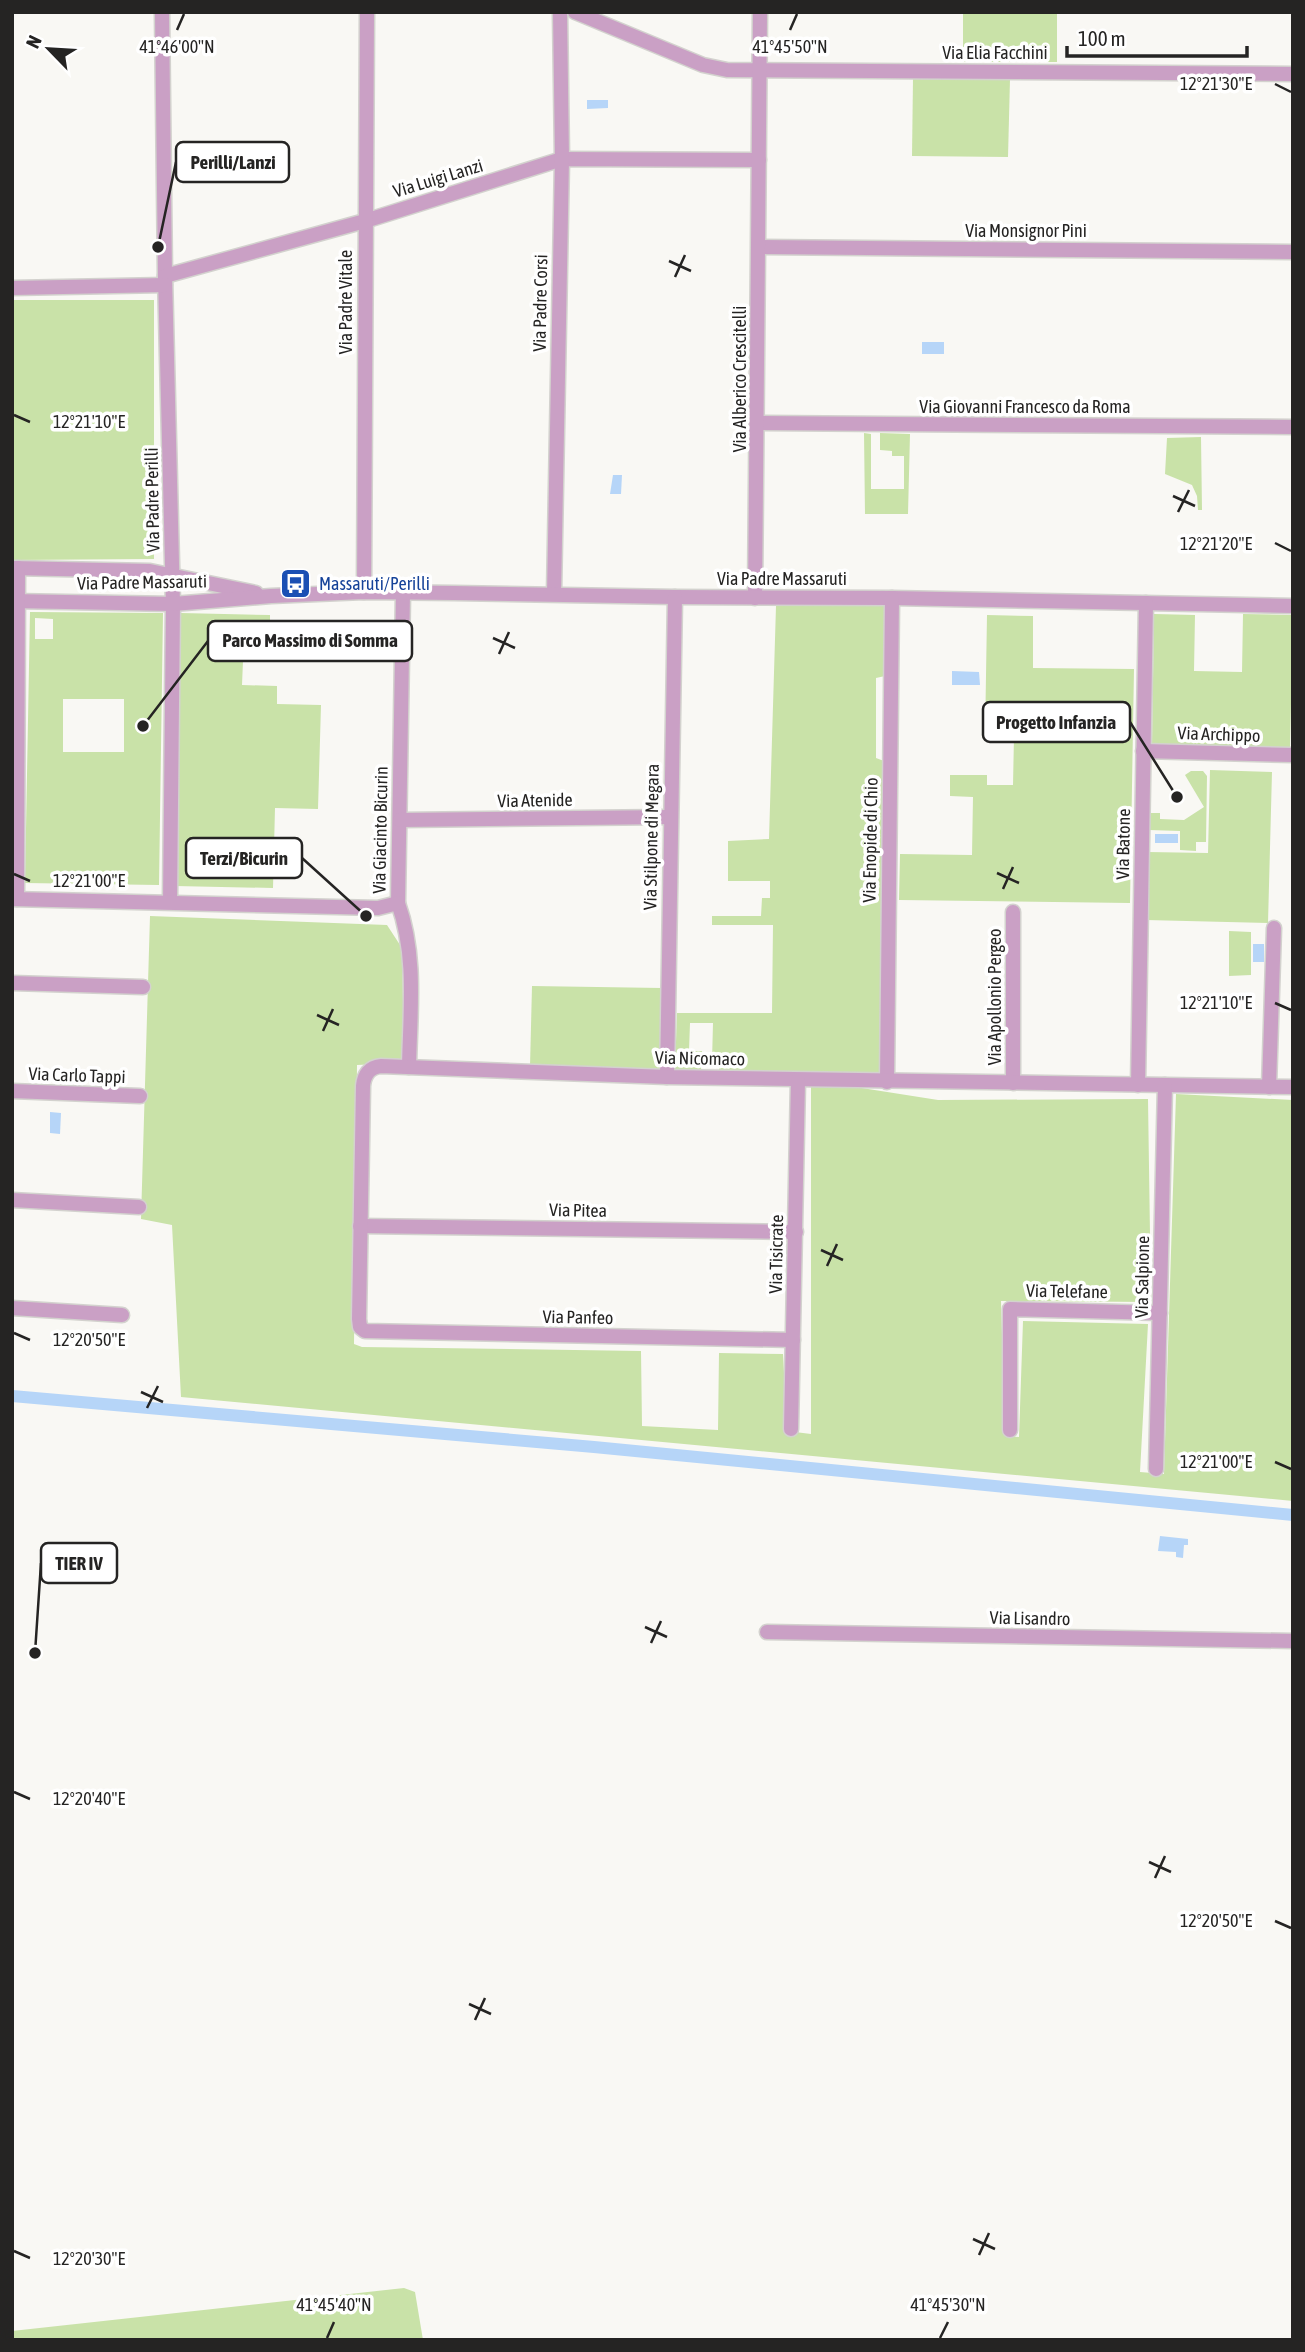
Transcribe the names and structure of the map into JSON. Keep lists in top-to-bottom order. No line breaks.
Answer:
{"streets":{"street":["Via Elia Facchini","Via Luigi Lanzi","Via Monsignor Pini","Via Padre Vitale","Via Padre Corsi","Via Alberico Crescitelli","Via Giovanni Francesco da Roma","Via Padre Perilli","Via Padre Massaruti","Via Archippo","Via Atenide","Via Giacinto Bicurin","Via Stilpone di Megara","Via Enopide di Chio","Via Batone","Via Apollonio Pergeo","Via Nicomaco","Via Carlo Tappi","Via Pitea","Via Tisicrate","Via Salpione","Via Telefane","Via Panfeo","Via Lisandro"]},"crossings":[["Via Elia Facchini","Via Alberico Crescitelli"],["Via Luigi Lanzi","Via Padre Vitale"],["Via Luigi Lanzi","Via Padre Corsi"],["Via Luigi Lanzi","Via Alberico Crescitelli"],["Via Luigi Lanzi","Via Padre Perilli"],["Via Monsignor Pini","Via Alberico Crescitelli"],["Via Padre Vitale","Via Padre Massaruti"],["Via Padre Corsi","Via Padre Massaruti"],["Via Alberico Crescitelli","Via Giovanni Francesco da Roma"],["Via Alberico Crescitelli","Via Padre Massaruti"],["Via Padre Perilli","Via Padre Massaruti"],["Via Padre Massaruti","Via Giacinto Bicurin"],["Via Padre Massaruti","Via Stilpone di Megara"],["Via Padre Massaruti","Via Enopide di Chio"],["Via Padre Massaruti","Via Batone"],["Via Archippo","Via Batone"],["Via Atenide","Via Giacinto Bicurin"],["Via Atenide","Via Stilpone di Megara"],["Via Giacinto Bicurin","Via Nicomaco"],["Via Stilpone di Megara","Via Nicomaco"],["Via Enopide di Chio","Via Nicomaco"],["Via Batone","Via Nicomaco"],["Via Apollonio Pergeo","Via Nicomaco"],["Via Nicomaco","Via Pitea"],["Via Nicomaco","Via Tisicrate"],["Via Nicomaco","Via Salpione"],["Via Nicomaco","Via Panfeo"],["Via Pitea","Via Tisicrate"],["Via Tisicrate","Via Panfeo"],["Via Salpione","Via Telefane"]],"places":{"other":["Perilli/Lanzi","Parco Massimo di Somma","Progetto Infanzia","Terzi/Bicurin","TIER IV"],"bus stop":["Massaruti/Perilli"]},"scale_bar":"100 m","north":"top left","coordinates":["41°46'00\"N","41°45'50\"N","12°21'30\"E","12°21'10\"E","12°21'20\"E","12°21'00\"E","12°20'50\"E","12°20'40\"E","12°20'30\"E","41°45'40\"N","41°45'30\"N"]}
